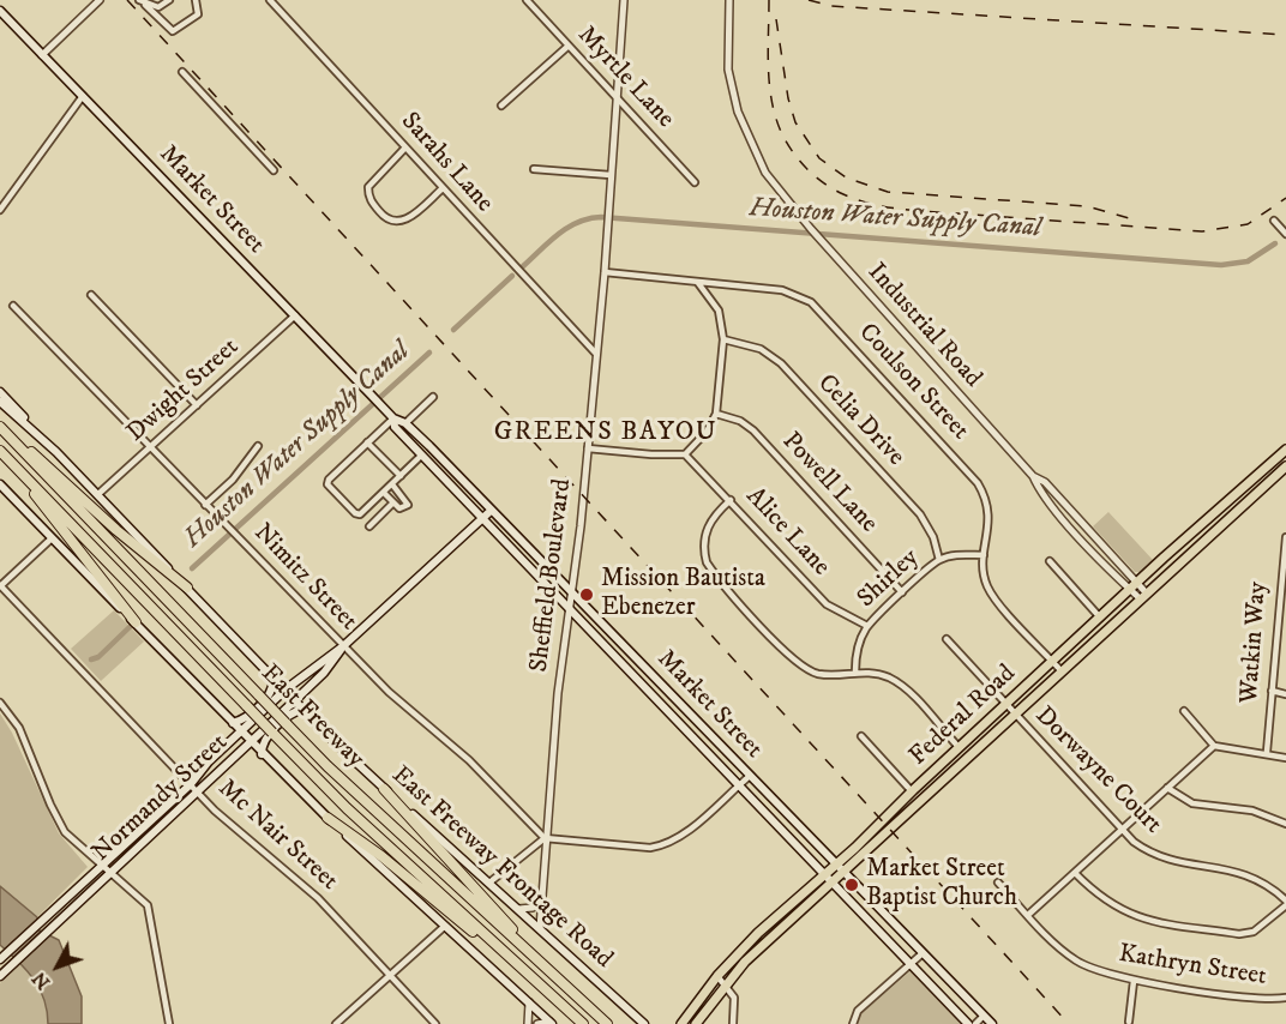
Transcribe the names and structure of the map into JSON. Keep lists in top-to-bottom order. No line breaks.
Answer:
{"streets":{"highway":["East Freeway"],"main road":["Market Street","Federal Road","Normandy Street","East Freeway Frontage Road"],"street":["Myrtle Lane","Sarahs Lane","Industrial Road","Coulson Street","Dwight Street","Celia Drive","Powell Lane","Alice Lane","Sheffield Boulevard","Nimitz Street","Shirley","Watkin Way","Dorwayne Court","Mc Nair Street","Kathryn Street"]},"crossings":[["Myrtle Lane","Sheffield Boulevard"],["Sarahs Lane","Sheffield Boulevard"],["Market Street","Dwight Street"],["Market Street","Sheffield Boulevard"],["Market Street","Federal Road"],["Market Street","Normandy Street"],["Industrial Road","Federal Road"],["Coulson Street","Sheffield Boulevard"],["Coulson Street","Shirley"],["Coulson Street","Federal Road"],["Dwight Street","Nimitz Street"],["Dwight Street","East Freeway Frontage Road"],["Celia Drive","Shirley"],["Powell Lane","Shirley"],["Alice Lane","Shirley"],["Sheffield Boulevard","Nimitz Street"],["Sheffield Boulevard","East Freeway Frontage Road"],["Nimitz Street","Normandy Street"],["Federal Road","Dorwayne Court"],["Normandy Street","Mc Nair Street"],["Normandy Street","East Freeway Frontage Road"]],"districts":["GREENS BAYOU"],"water":["Houston Water Supply Canal"],"places":["Mission Bautista Ebenezer","Market Street Baptist Church"],"north":"bottom left"}
